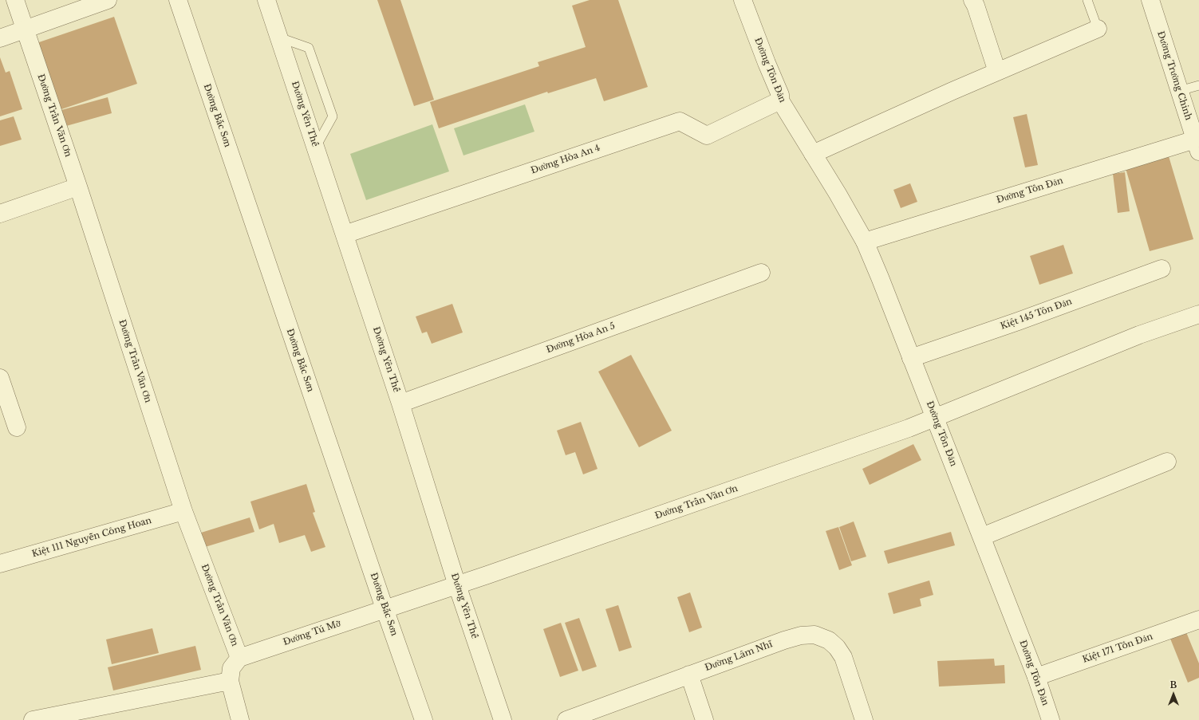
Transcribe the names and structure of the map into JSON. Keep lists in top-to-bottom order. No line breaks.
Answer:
{"streets":{"street":["Đường Tôn Đản","Đường Trường Chinh","Đường Yên Thế","Đường Trần Văn Ơn","Đường Bắc Sơn","Đường Hòa An 4","Kiệt 145 Tôn Đản","Đường Hòa An 5","Kiệt 111 Nguyễn Công Hoan","Đường Tú Mỡ","Kiệt 171 Tôn Đản","Đường Lâm Nhĩ"]},"crossings":[["Đường Tôn Đản","Đường Trường Chinh"],["Đường Tôn Đản","Đường Trần Văn Ơn"],["Đường Tôn Đản","Đường Hòa An 4"],["Đường Tôn Đản","Kiệt 145 Tôn Đản"],["Đường Tôn Đản","Kiệt 171 Tôn Đản"],["Đường Yên Thế","Đường Trần Văn Ơn"],["Đường Yên Thế","Đường Hòa An 4"],["Đường Yên Thế","Đường Hòa An 5"],["Đường Trần Văn Ơn","Kiệt 111 Nguyễn Công Hoan"],["Đường Trần Văn Ơn","Đường Tú Mỡ"],["Đường Bắc Sơn","Đường Tú Mỡ"]],"north":"top"}
